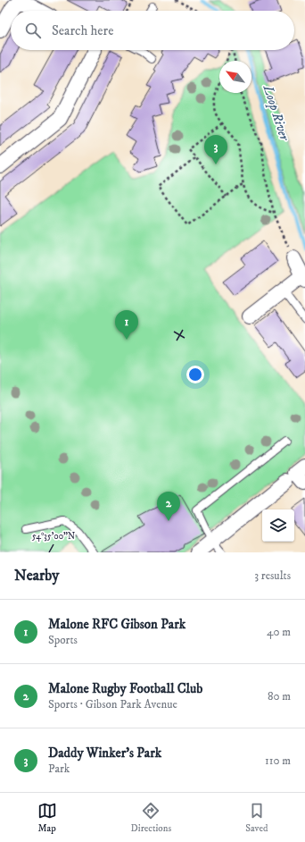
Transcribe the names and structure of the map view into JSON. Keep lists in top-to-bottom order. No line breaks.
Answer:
{"water":["Loop River"],"north":"top left","page":{"search":"Search here","pins":["3","1","2"],"heading":["Nearby","3 results"],"list":[{"mark":"1","name":"Malone RFC Gibson Park","note":"Sports","value":"40 m"},{"mark":"2","name":"Malone Rugby Football Club","note":"Sports · Gibson Park Avenue","value":"80 m"},{"mark":"3","name":"Daddy Winker's Park","note":"Park","value":"110 m"}],"nav":["Map","Directions","Saved"]},"coordinates":["54°35'00\"N"]}
